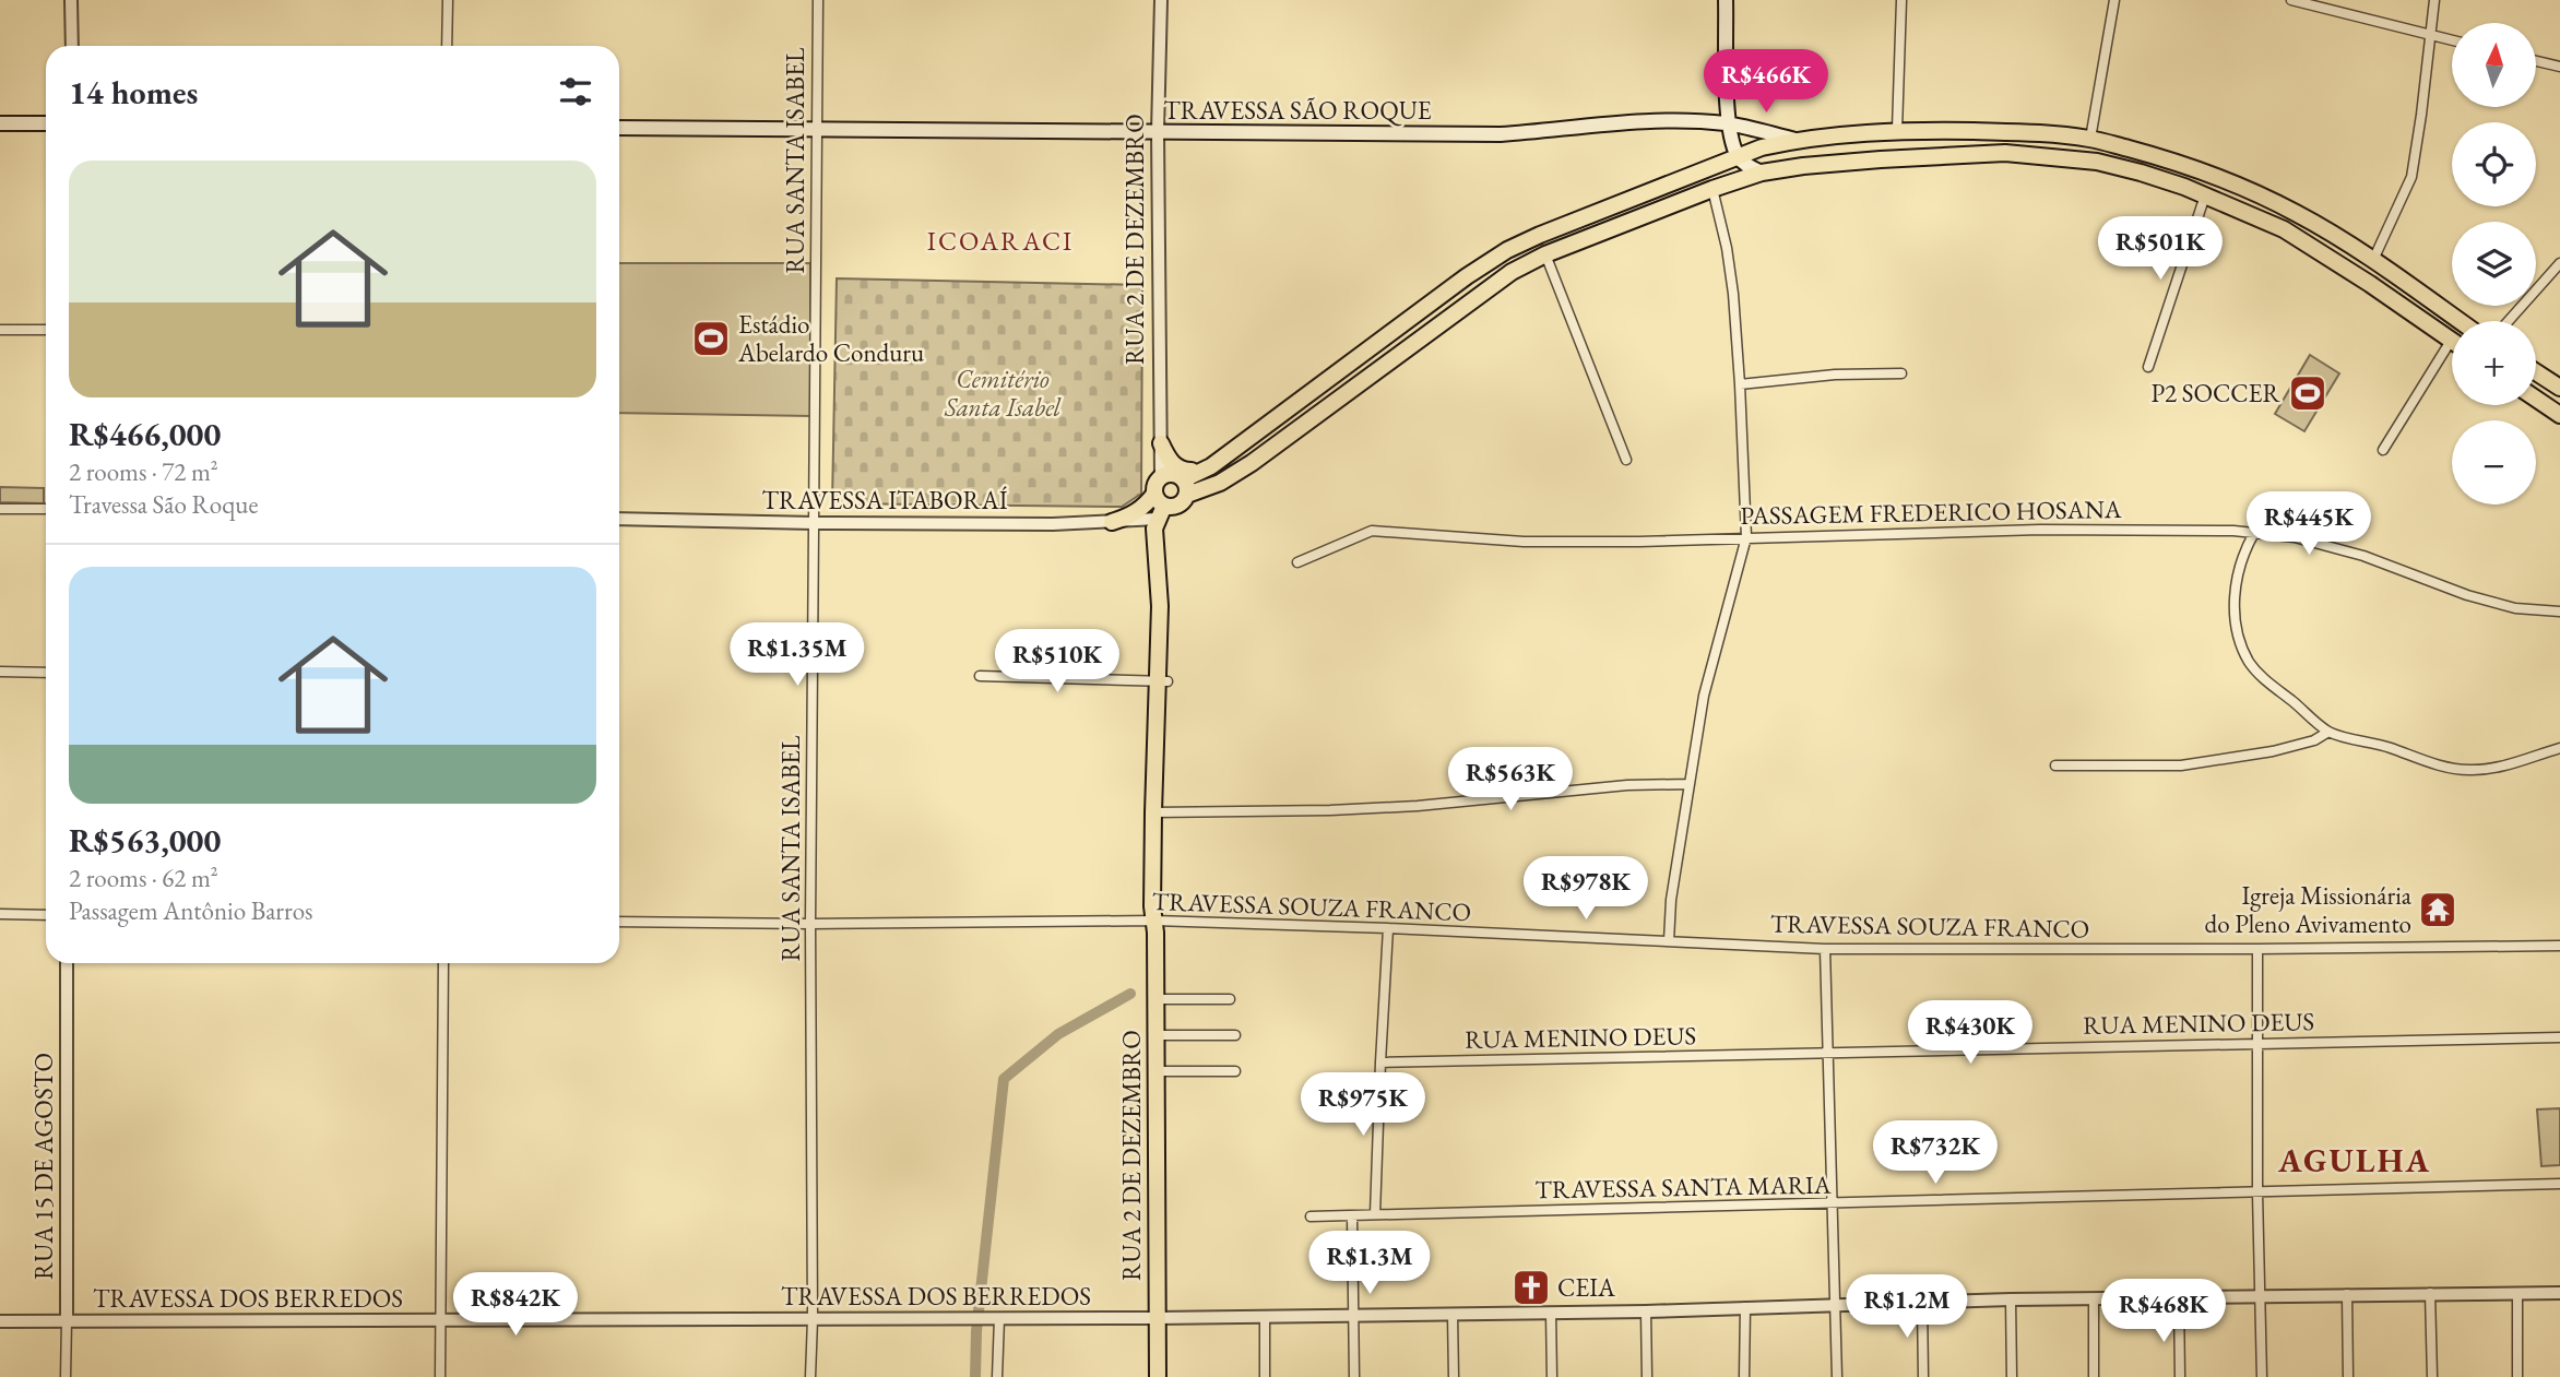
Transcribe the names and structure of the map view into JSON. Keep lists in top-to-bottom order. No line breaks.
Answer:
{"streets":{"main road":["TRAVESSA SÃO ROQUE","RUA 2 DE DEZEMBRO"],"street":["RUA SANTA ISABEL","TRAVESSA ITABORAÍ","PASSAGEM FREDERICO HOSANA","TRAVESSA SOUZA FRANCO","RUA MENINO DEUS","RUA 15 DE AGOSTO","TRAVESSA SANTA MARIA","TRAVESSA DOS BERREDOS"]},"crossings":[["TRAVESSA SÃO ROQUE","RUA SANTA ISABEL"],["TRAVESSA SÃO ROQUE","RUA 2 DE DEZEMBRO"],["RUA SANTA ISABEL","TRAVESSA ITABORAÍ"],["RUA SANTA ISABEL","TRAVESSA SOUZA FRANCO"],["RUA SANTA ISABEL","TRAVESSA DOS BERREDOS"],["RUA 2 DE DEZEMBRO","TRAVESSA ITABORAÍ"],["RUA 2 DE DEZEMBRO","TRAVESSA SOUZA FRANCO"],["RUA 2 DE DEZEMBRO","TRAVESSA DOS BERREDOS"],["RUA 15 DE AGOSTO","TRAVESSA DOS BERREDOS"]],"districts":["ICOARACI","AGULHA"],"parks":["Cemitério Santa Isabel"],"places":{"sports":["Estádio Abelardo Conduru","P2 SOCCER"],"temple":["Igreja Missionária do Pleno Avivamento"],"church":["CEIA"]},"north":"top","page":{"map_buttons":["+","−"],"heading":"14 homes","price":["R$466K","R$501K","R$445K","R$1.35M","R$510K","R$563K","R$978K","R$430K","R$975K","R$732K","R$1.3M","R$842K","R$1.2M","R$468K"],"list":[{"name":"R$466,000","note":"2 rooms · 72 m² · Travessa São Roque"},{"name":"R$563,000","note":"2 rooms · 62 m² · Passagem Antônio Barros"}]}}
